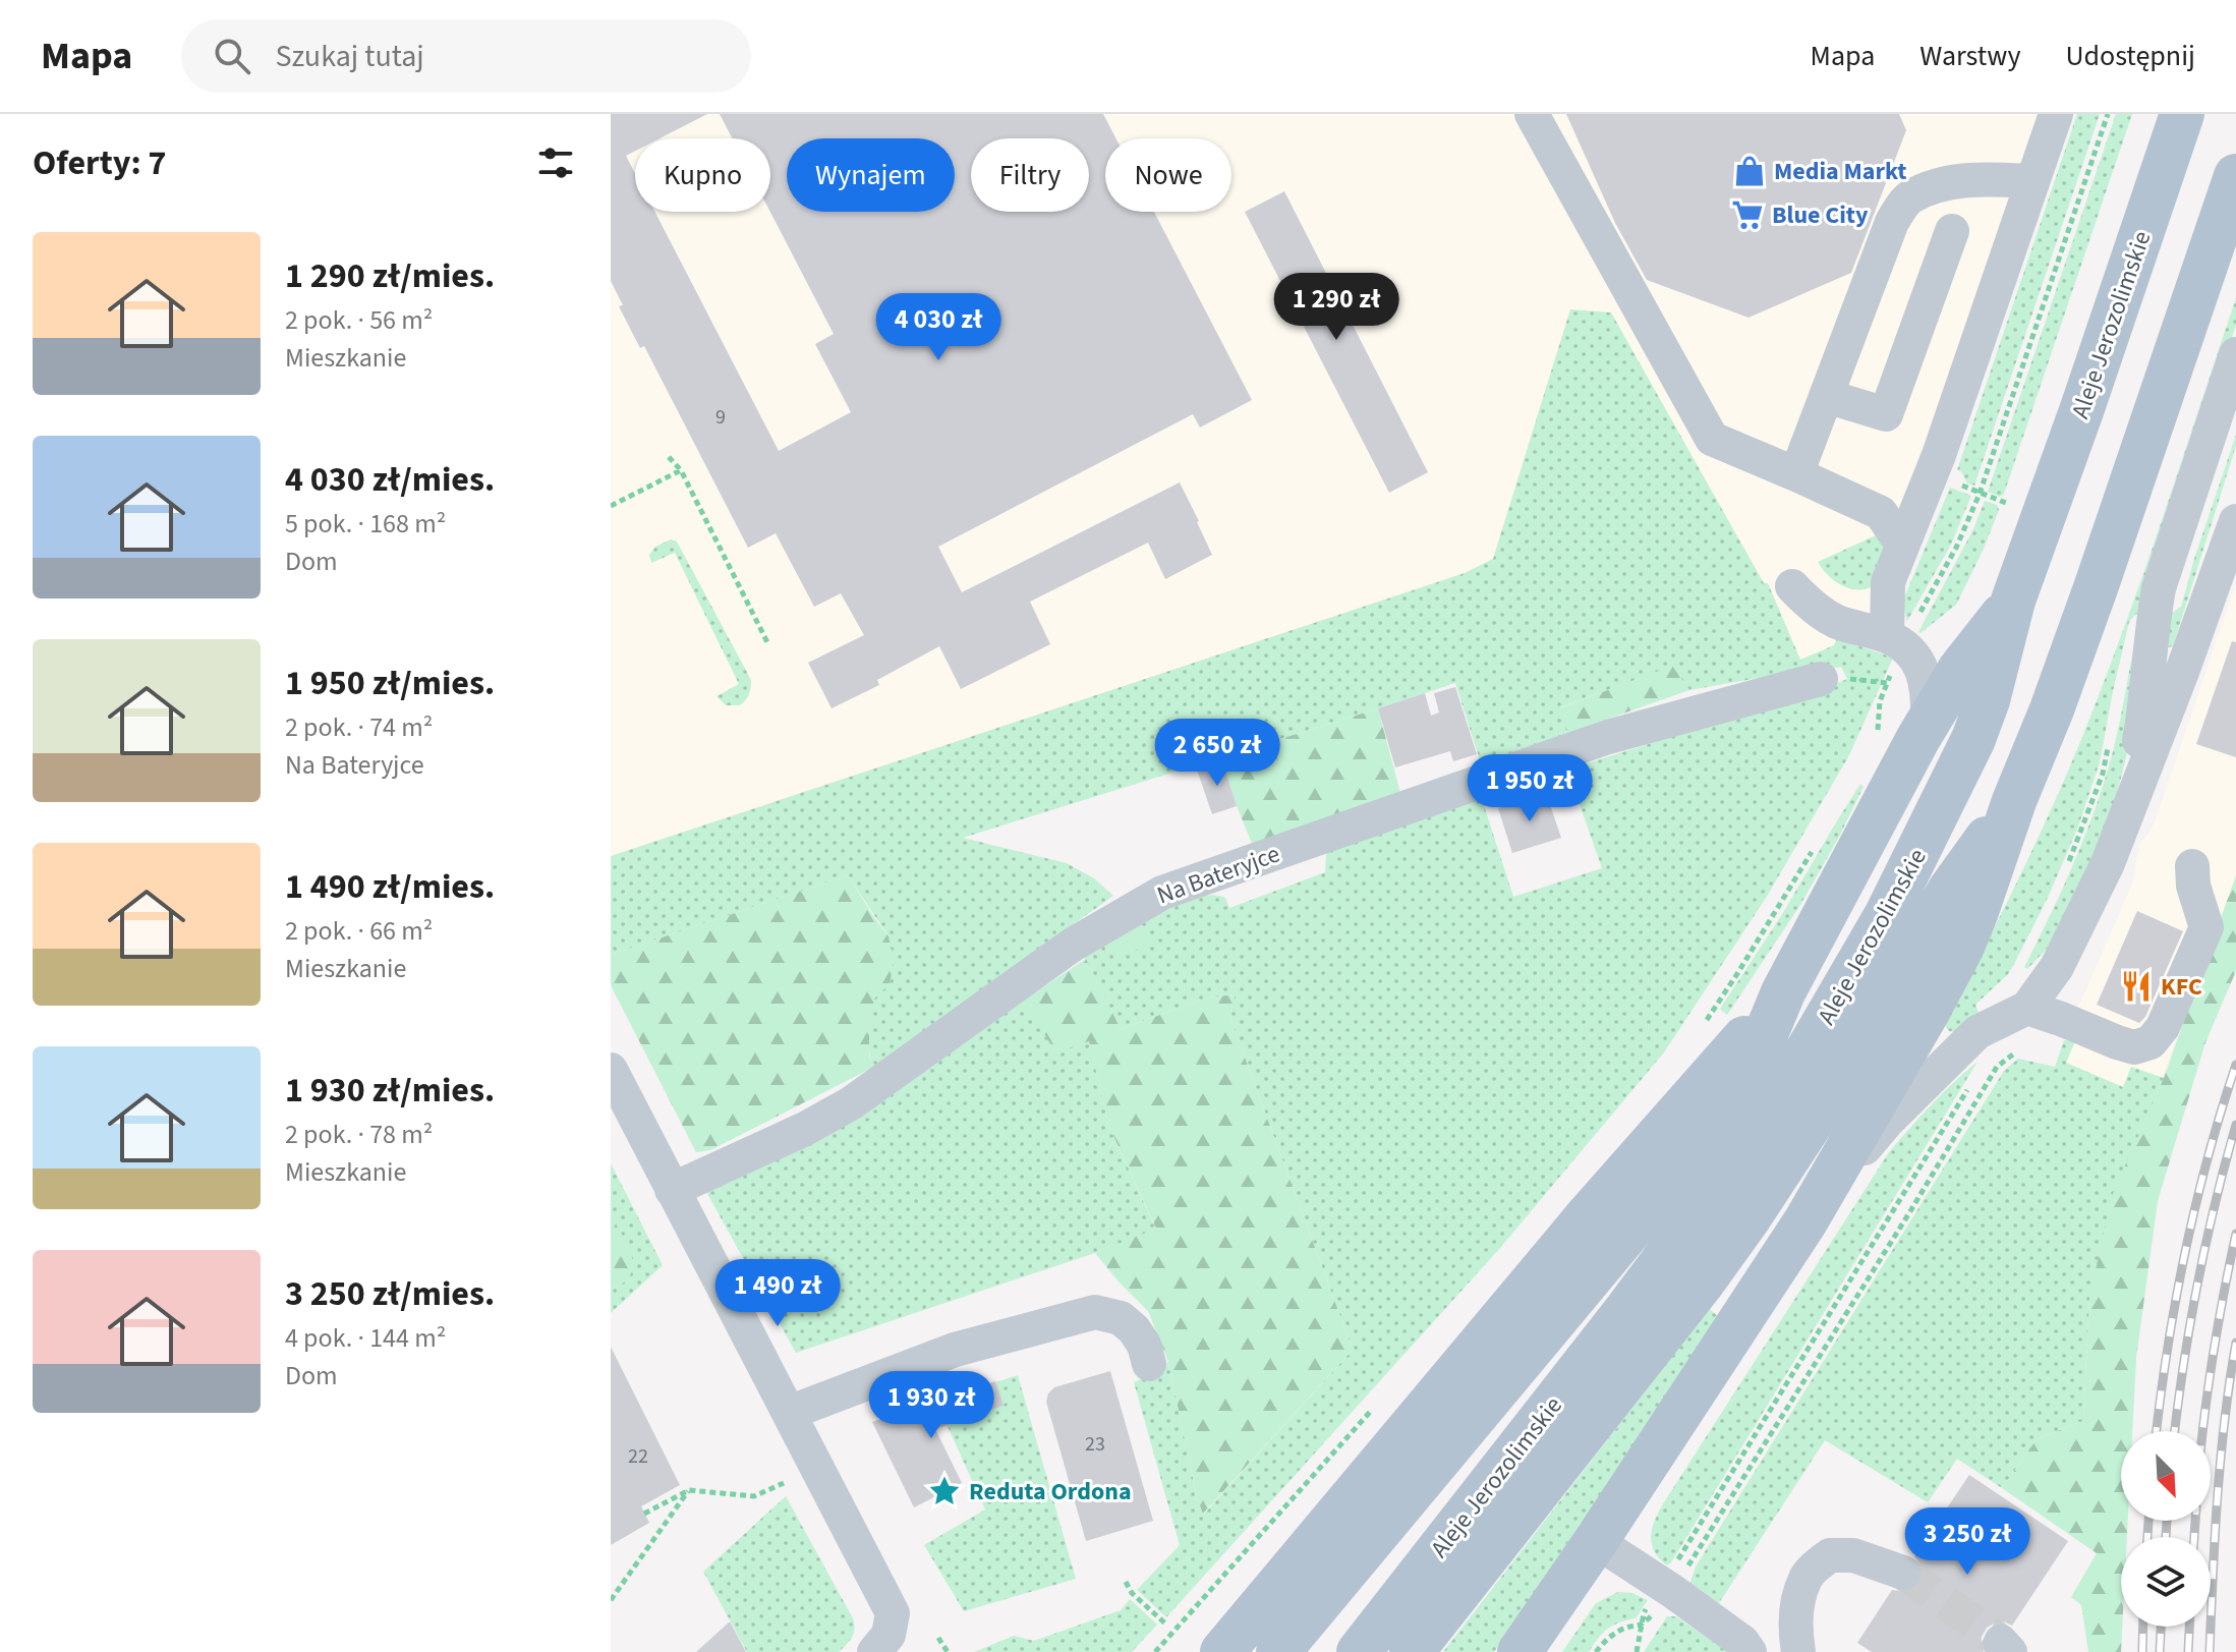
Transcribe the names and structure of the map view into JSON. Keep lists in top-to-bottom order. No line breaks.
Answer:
{"streets":{"main road":["Aleje Jerozolimskie"],"street":["Na Bateryjce"]},"places":{"shop":["Media Markt"],"supermarket":["Blue City"],"restaurant":["KFC"],"place":["Reduta Ordona"]},"house_numbers":["9","23","22"],"north":"bottom right","page":{"header":"Mapa","search":"Szukaj tutaj","nav":["Mapa","Warstwy","Udostępnij"],"heading":"Oferty: 7","chip":["Kupno","Wynajem","Filtry","Nowe"],"list":[{"name":"1 290 zł/mies.","note":"2 pok. · 56 m² · Mieszkanie"},{"name":"4 030 zł/mies.","note":"5 pok. · 168 m² · Dom"},{"name":"1 950 zł/mies.","note":"2 pok. · 74 m² · Na Bateryjce"},{"name":"1 490 zł/mies.","note":"2 pok. · 66 m² · Mieszkanie"},{"name":"1 930 zł/mies.","note":"2 pok. · 78 m² · Mieszkanie"},{"name":"3 250 zł/mies.","note":"4 pok. · 144 m² · Dom"}],"price":["1 290 zł","4 030 zł","2 650 zł","1 950 zł","1 490 zł","1 930 zł","3 250 zł"]}}
